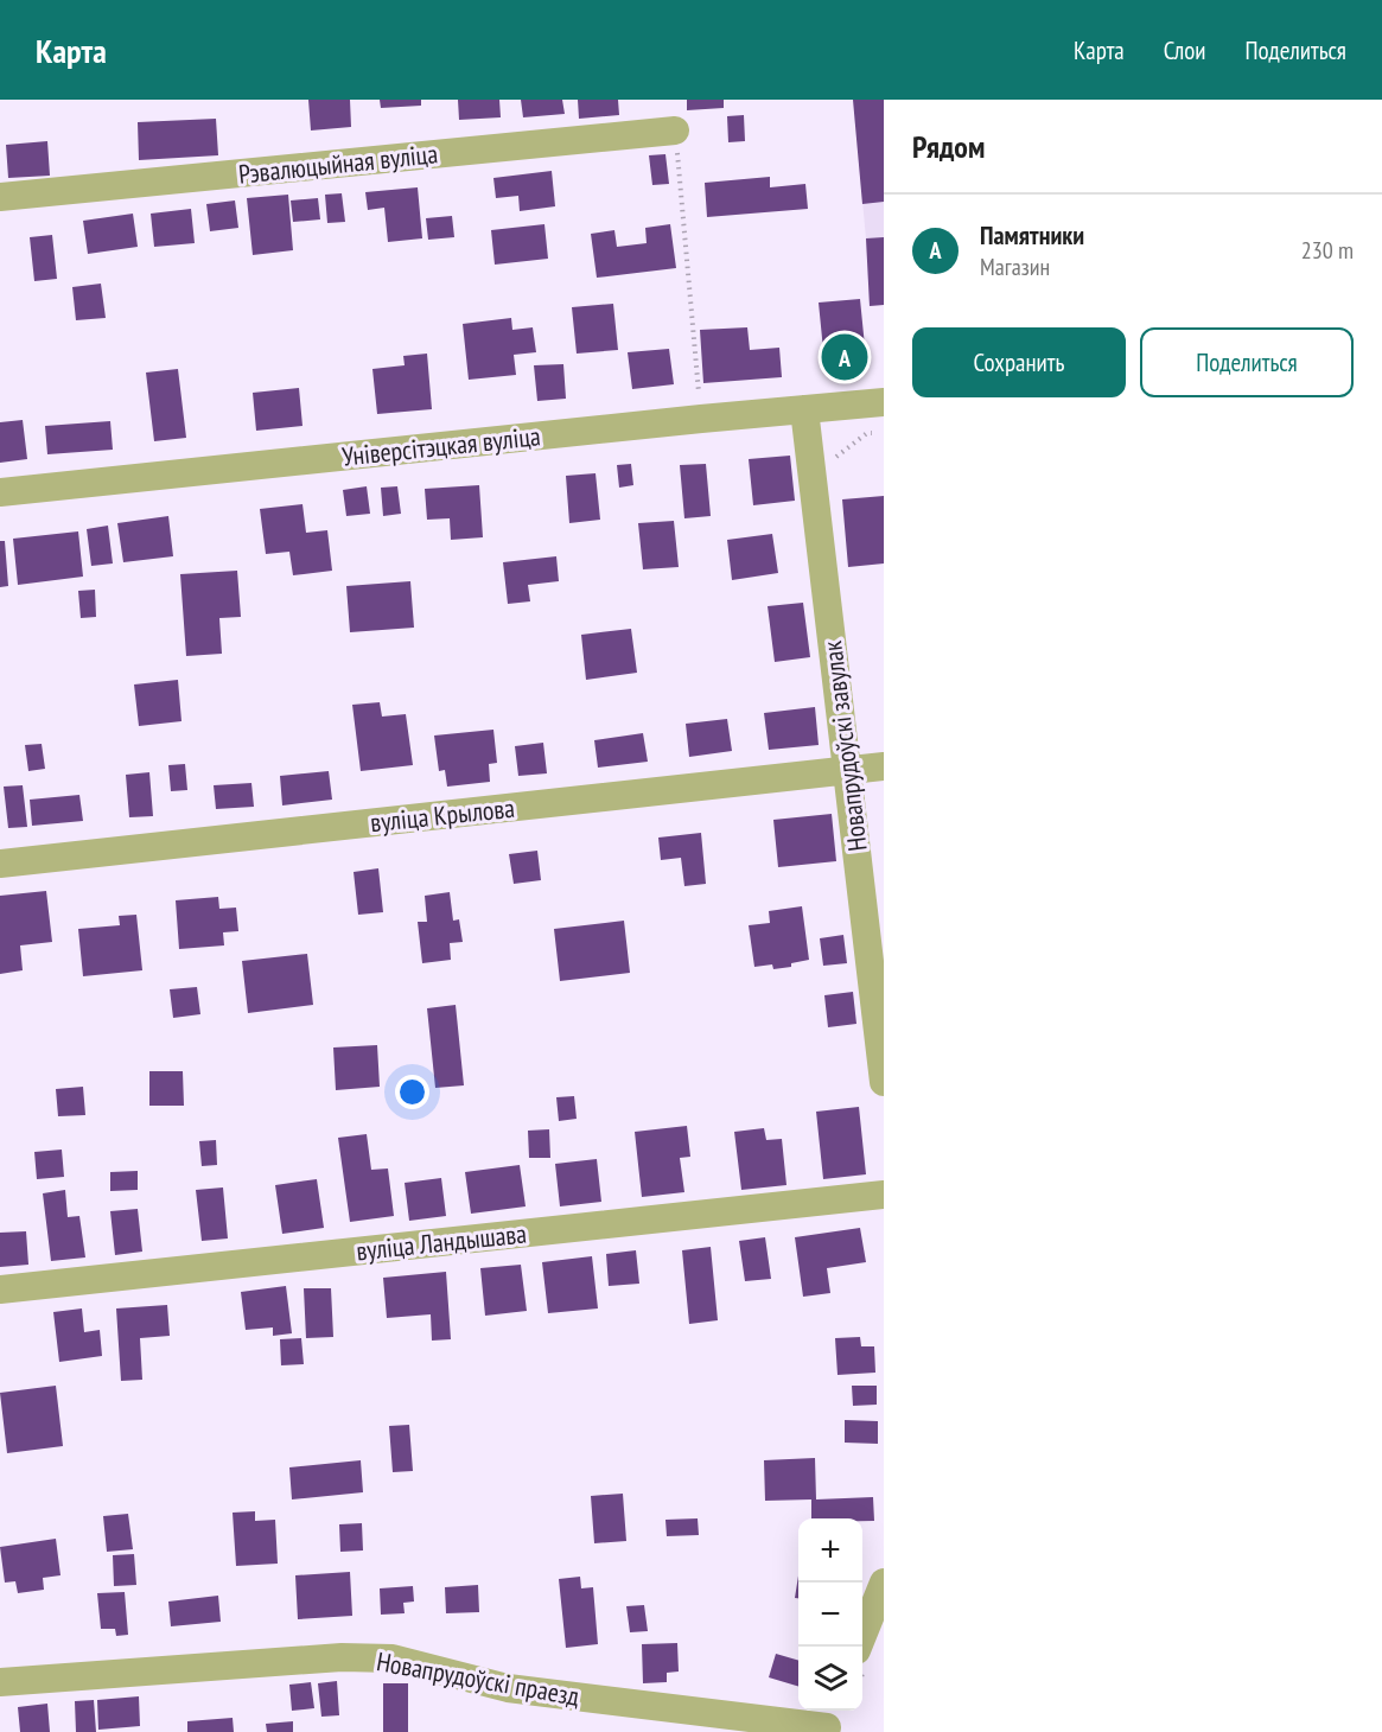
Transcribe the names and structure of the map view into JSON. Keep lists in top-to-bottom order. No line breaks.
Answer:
{"streets":{"street":["Рэвалюцыйная вуліца","Універсітэцкая вуліца","Новапрудоўскі завулак","вуліца Крылова","вуліца Ландышава","Новапрудоўскі праезд"]},"crossings":[["Універсітэцкая вуліца","Новапрудоўскі завулак"],["Новапрудоўскі завулак","вуліца Крылова"]],"page":{"header":"Карта","nav":["Карта","Слои","Поделиться"],"heading":"Рядом","list":[{"mark":"A","name":"Памятники","note":"Магазин","value":"230 m"}],"buttons":["Сохранить","Поделиться"],"pins":"A","map_buttons":["+","−"]}}
